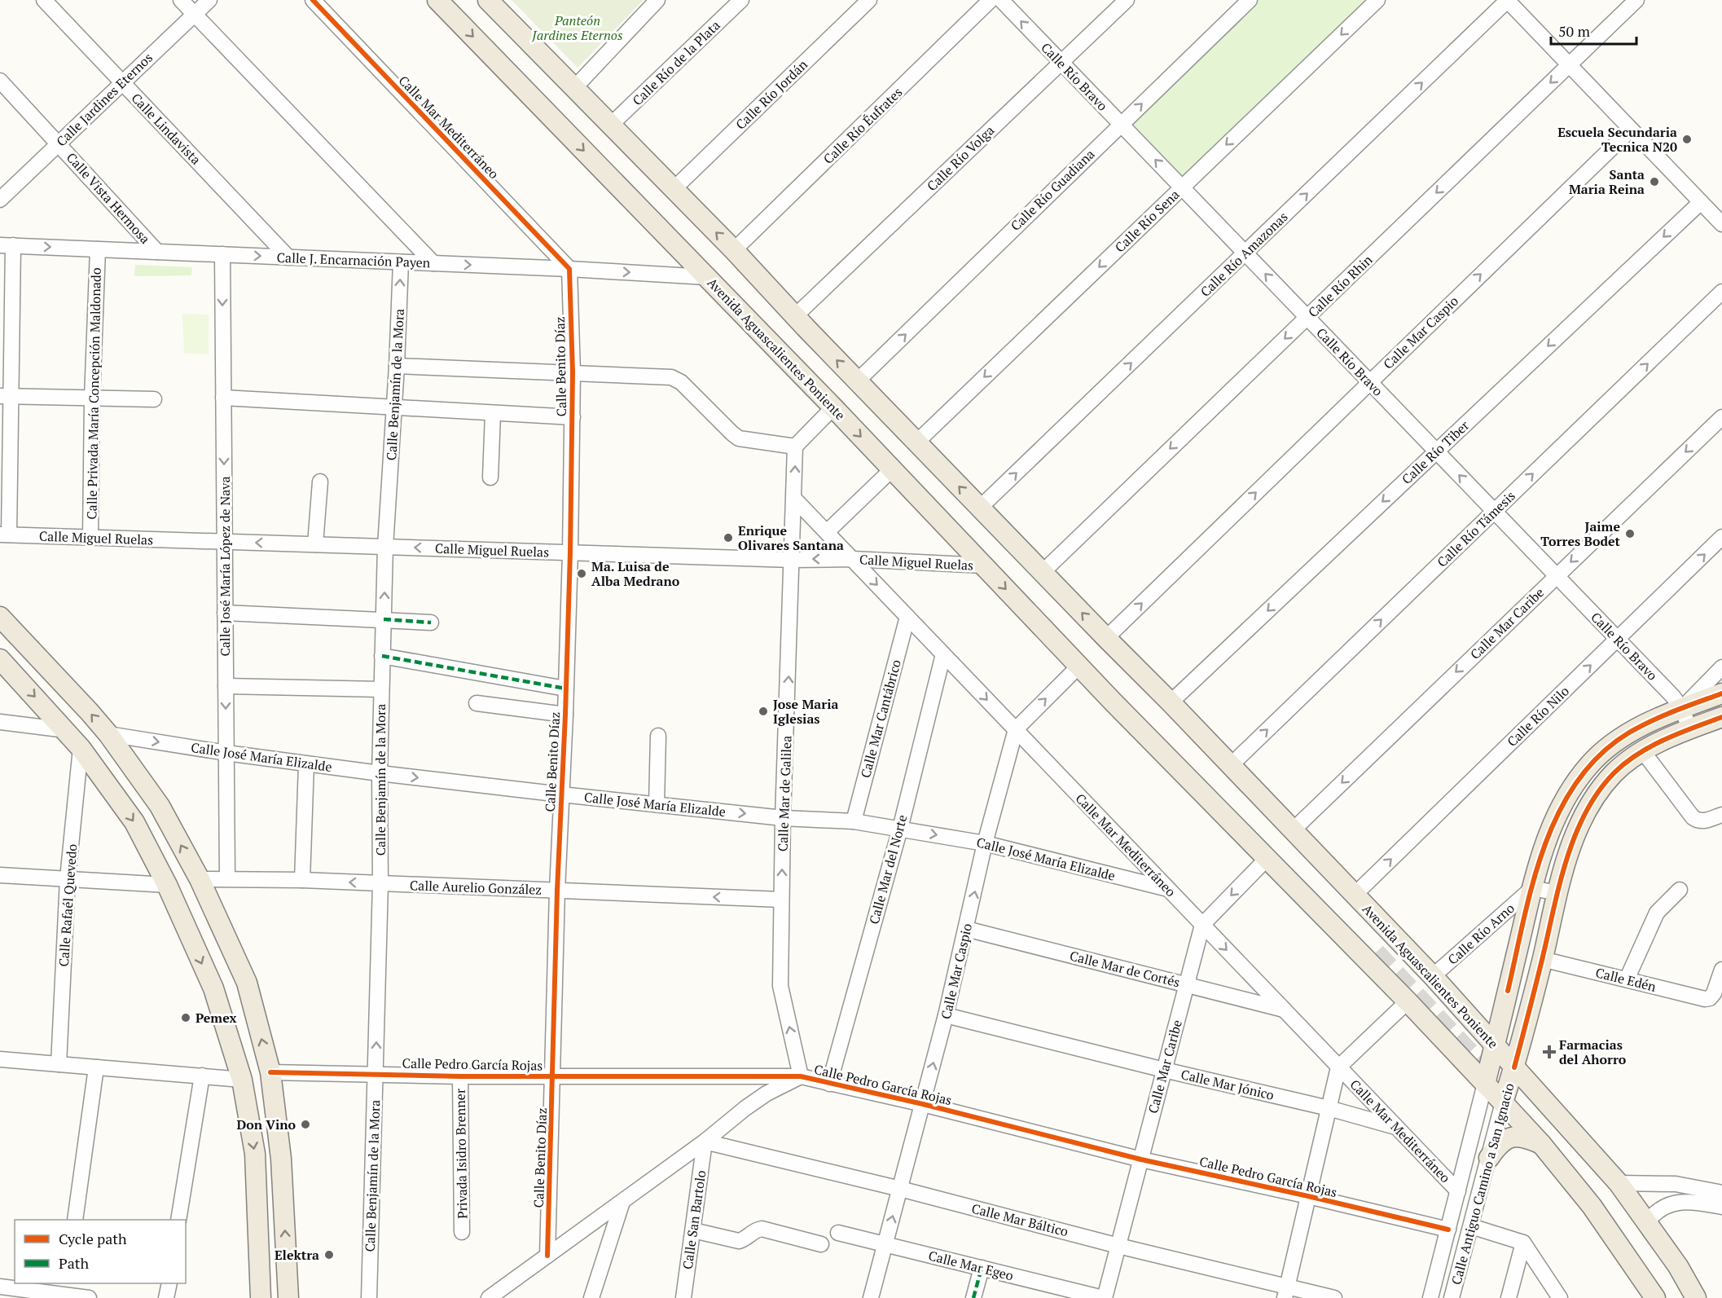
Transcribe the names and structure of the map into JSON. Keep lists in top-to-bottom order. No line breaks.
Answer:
{"streets":{"main road":["Avenida Aguascalientes Poniente","Calle Antiguo Camino a San Ignacio"],"street":["Calle Río de la Plata","Calle Río Bravo","Calle Río Jordán","Calle Jardines Eternos","Calle Río Éufrates","Calle Mar Mediterráneo","Calle Lindavista","Calle Río Volga","Calle Río Guadiana","Calle Vista Hermosa","Calle Río Sena","Calle Río Amazonas","Calle J. Encarnación Payen","Calle Río Rhin","Calle Mar Caspio","Calle Benito Díaz","Calle Benjamín de la Mora","Calle Privada María Concepción Maldonado","Calle Río Tiber","Calle Río Támesis","Calle Miguel Ruelas","Calle José María López de Nava","Calle Mar Caribe","Calle Río Nilo","Calle Mar Cantábrico","Calle José María Elizalde","Calle Mar de Galilea","Calle Mar del Norte","Calle Aurelio González","Calle Rafaél Quevedo","Calle Río Arno","Calle Mar de Cortés","Calle Edén","Calle Pedro García Rojas","Calle Mar Jónico","Privada Isidro Brenner","Calle San Bartolo","Calle Mar Báltico","Calle Mar Egeo"]},"crossings":[["Calle Río de la Plata","Avenida Aguascalientes Poniente"],["Calle Río Bravo","Calle Río Volga"],["Calle Río Bravo","Calle Río Guadiana"],["Calle Río Bravo","Calle Río Sena"],["Calle Río Bravo","Calle Río Amazonas"],["Calle Río Bravo","Calle Río Rhin"],["Calle Río Bravo","Calle Mar Caspio"],["Calle Río Bravo","Calle Río Tiber"],["Calle Río Bravo","Calle Río Támesis"],["Calle Río Bravo","Calle Mar Caribe"],["Calle Río Bravo","Calle Río Nilo"],["Calle Río Bravo","Calle Antiguo Camino a San Ignacio"],["Calle Río Jordán","Avenida Aguascalientes Poniente"],["Calle Jardines Eternos","Calle Lindavista"],["Calle Jardines Eternos","Calle Vista Hermosa"],["Calle Río Éufrates","Avenida Aguascalientes Poniente"],["Calle Mar Mediterráneo","Calle J. Encarnación Payen"],["Calle Mar Mediterráneo","Calle Mar Caspio"],["Calle Mar Mediterráneo","Calle Benito Díaz"],["Calle Mar Mediterráneo","Calle Miguel Ruelas"],["Calle Mar Mediterráneo","Calle Mar Caribe"],["Calle Mar Mediterráneo","Calle Mar Cantábrico"],["Calle Mar Mediterráneo","Calle José María Elizalde"],["Calle Mar Mediterráneo","Calle Mar de Galilea"],["Calle Mar Mediterráneo","Calle Mar del Norte"],["Calle Mar Mediterráneo","Calle Mar de Cortés"],["Calle Mar Mediterráneo","Calle Mar Jónico"],["Calle Mar Mediterráneo","Calle Antiguo Camino a San Ignacio"],["Calle Lindavista","Calle J. Encarnación Payen"],["Calle Río Volga","Avenida Aguascalientes Poniente"],["Calle Río Guadiana","Avenida Aguascalientes Poniente"],["Calle Vista Hermosa","Calle J. Encarnación Payen"],["Calle Río Sena","Avenida Aguascalientes Poniente"],["Calle Río Amazonas","Avenida Aguascalientes Poniente"],["Calle J. Encarnación Payen","Avenida Aguascalientes Poniente"],["Calle J. Encarnación Payen","Calle Benito Díaz"],["Calle J. Encarnación Payen","Calle Benjamín de la Mora"],["Calle J. Encarnación Payen","Calle Privada María Concepción Maldonado"],["Calle J. Encarnación Payen","Calle José María López de Nava"],["Calle Río Rhin","Avenida Aguascalientes Poniente"],["Calle Mar Caspio","Avenida Aguascalientes Poniente"],["Calle Mar Caspio","Calle José María Elizalde"],["Calle Mar Caspio","Calle Mar de Cortés"],["Calle Mar Caspio","Calle Pedro García Rojas"],["Calle Mar Caspio","Calle Mar Jónico"],["Calle Mar Caspio","Calle Mar Báltico"],["Calle Mar Caspio","Calle Mar Egeo"],["Avenida Aguascalientes Poniente","Calle Río Tiber"],["Avenida Aguascalientes Poniente","Calle Río Támesis"],["Avenida Aguascalientes Poniente","Calle Miguel Ruelas"],["Avenida Aguascalientes Poniente","Calle Mar Caribe"],["Avenida Aguascalientes Poniente","Calle Río Nilo"],["Avenida Aguascalientes Poniente","Calle Río Arno"],["Avenida Aguascalientes Poniente","Calle Antiguo Camino a San Ignacio"],["Calle Benito Díaz","Calle Miguel Ruelas"],["Calle Benito Díaz","Calle José María Elizalde"],["Calle Benito Díaz","Calle Aurelio González"],["Calle Benito Díaz","Calle Pedro García Rojas"],["Calle Benjamín de la Mora","Calle Miguel Ruelas"],["Calle Benjamín de la Mora","Calle José María Elizalde"],["Calle Benjamín de la Mora","Calle Aurelio González"],["Calle Benjamín de la Mora","Calle Pedro García Rojas"],["Calle Privada María Concepción Maldonado","Calle Miguel Ruelas"],["Calle Miguel Ruelas","Calle José María López de Nava"],["Calle Miguel Ruelas","Calle Mar de Galilea"],["Calle José María López de Nava","Calle José María Elizalde"],["Calle José María López de Nava","Calle Aurelio González"],["Calle Mar Caribe","Calle Mar de Cortés"],["Calle Mar Caribe","Calle Pedro García Rojas"],["Calle Mar Caribe","Calle Mar Jónico"],["Calle Mar Caribe","Calle Mar Báltico"],["Calle Mar Caribe","Calle Mar Egeo"],["Calle Mar Cantábrico","Calle José María Elizalde"],["Calle José María Elizalde","Calle Mar de Galilea"],["Calle José María Elizalde","Calle Mar del Norte"],["Calle Mar de Galilea","Calle Aurelio González"],["Calle Mar de Galilea","Calle Pedro García Rojas"],["Calle Mar del Norte","Calle Pedro García Rojas"],["Calle Río Arno","Calle Antiguo Camino a San Ignacio"],["Calle Edén","Calle Antiguo Camino a San Ignacio"],["Calle Pedro García Rojas","Privada Isidro Brenner"],["Calle Pedro García Rojas","Calle Antiguo Camino a San Ignacio"],["Calle San Bartolo","Calle Mar Báltico"]],"one_way":["Calle Río Guadiana","Calle Río Sena","Calle Río Amazonas","Calle Río Rhin","Calle Mar Caspio","Calle Benjamín de la Mora","Calle Río Tiber","Calle Río Támesis","Calle José María López de Nava","Calle Mar Caribe","Calle Río Nilo","Calle Mar de Galilea","Calle Aurelio González"],"parks":["Panteón Jardines Eternos"],"places":{"other":["Escuela Secundaria Tecnica N20","Santa Maria Reina","Jaime Torres Bodet","Enrique Olivares Santana","Ma. Luisa de Alba Medrano","Jose Maria Iglesias","Pemex","Don Vino","Elektra"],"health":["Farmacias del Ahorro"]},"legend":["Cycle path","Path"],"scale_bar":"50 m"}
